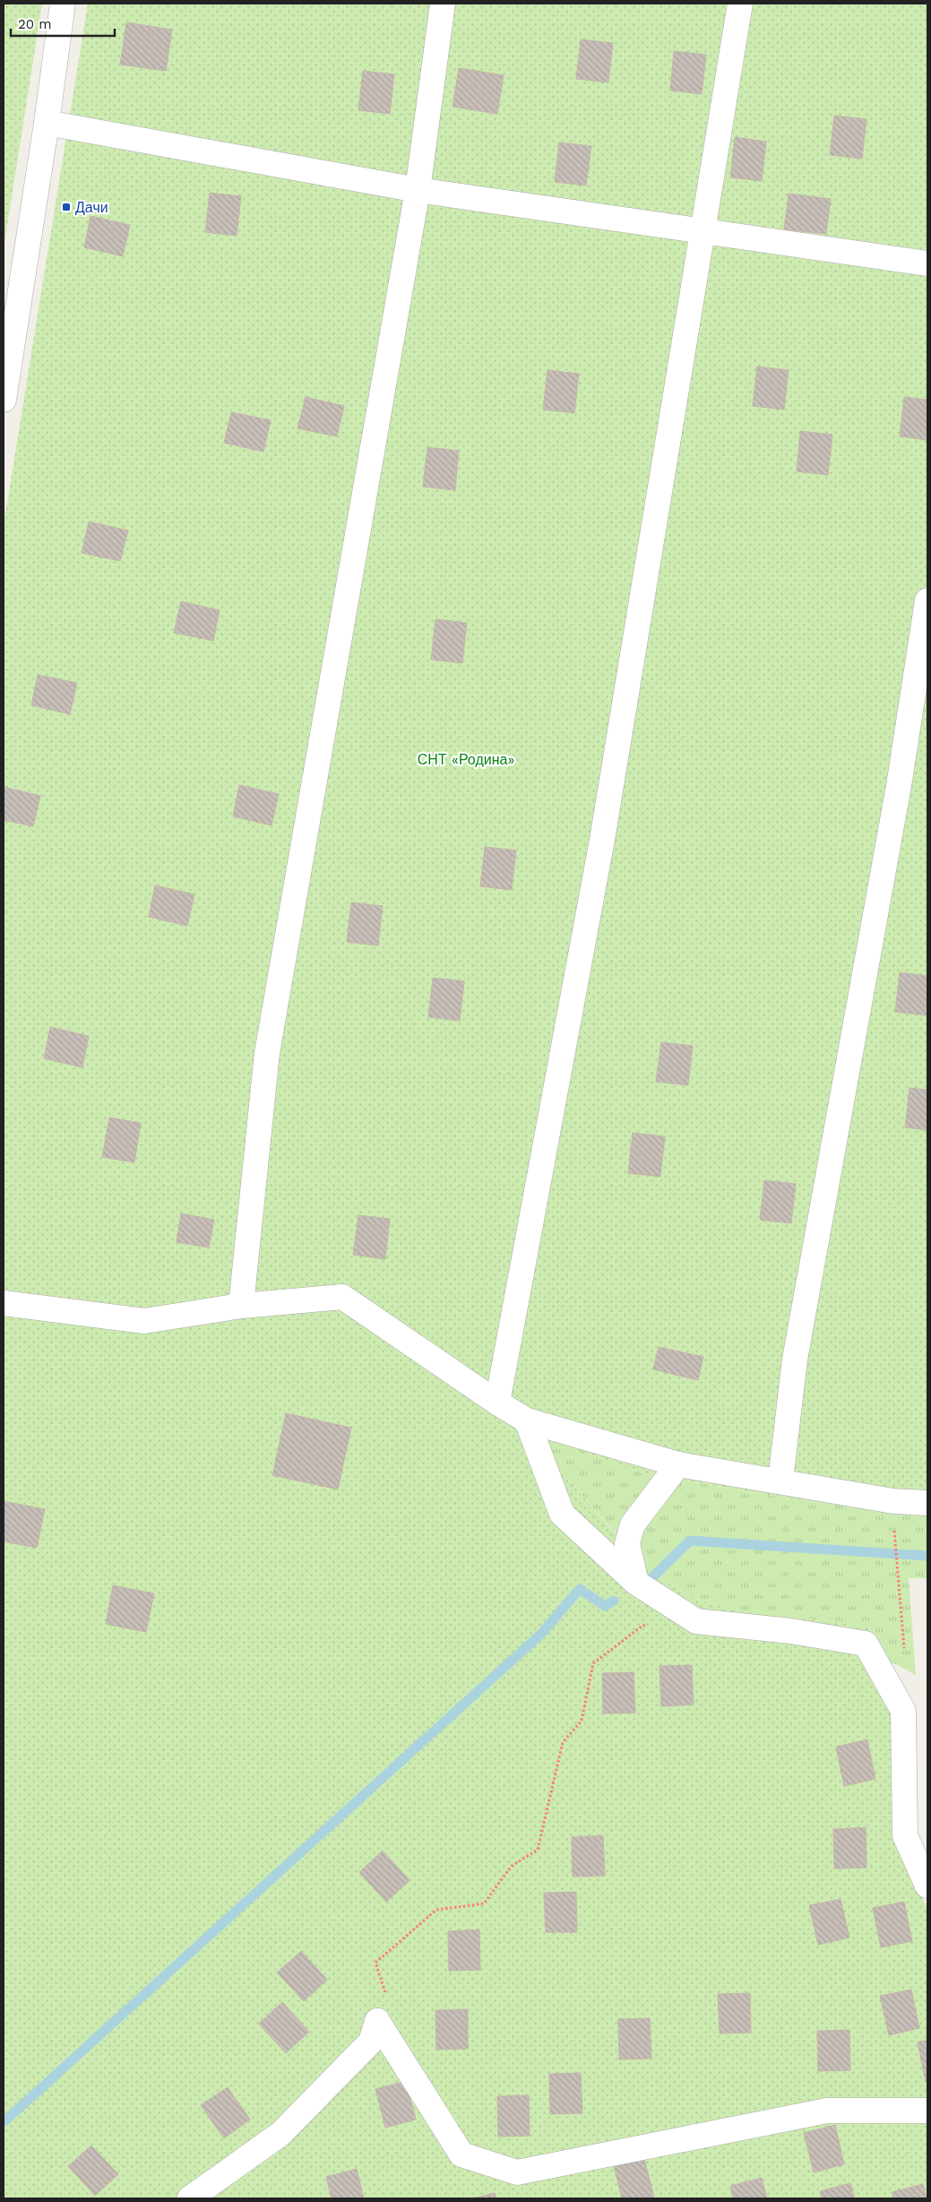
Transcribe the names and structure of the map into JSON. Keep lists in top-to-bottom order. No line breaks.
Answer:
{"parks":["СНТ «Родина»"],"places":{"transit":["Дачи"]},"scale_bar":"20 m"}
